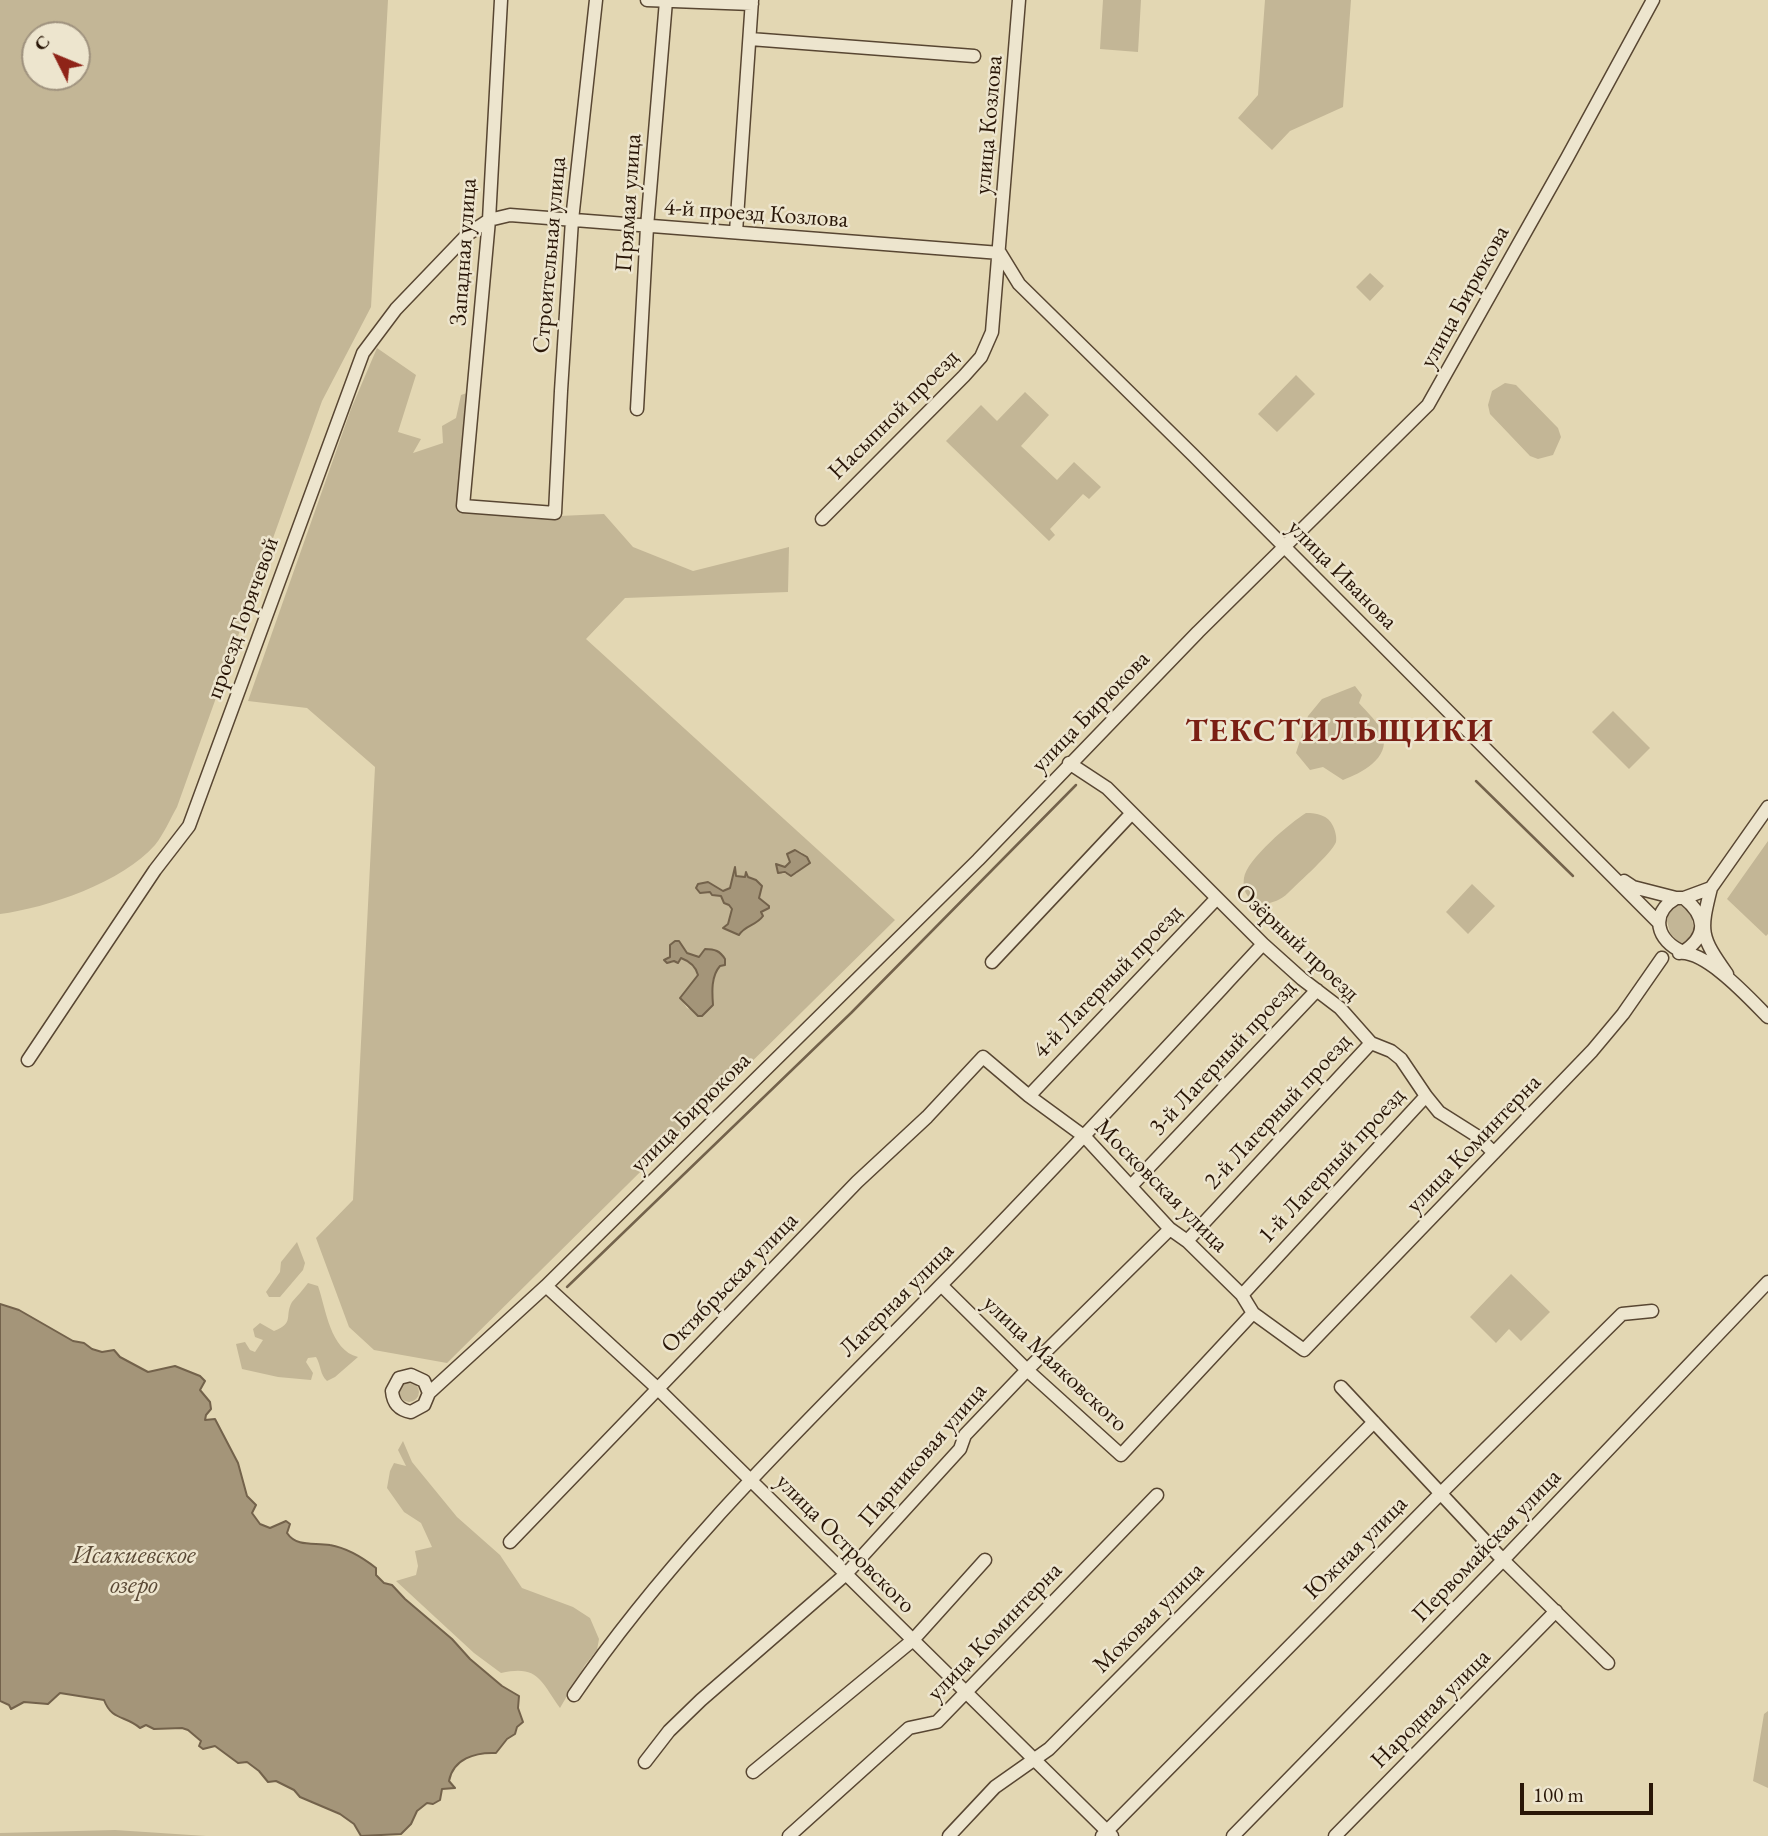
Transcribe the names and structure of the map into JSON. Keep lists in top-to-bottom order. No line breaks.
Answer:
{"streets":{"street":["улица Козлова","Прямая улица","4-й проезд Козлова","Западная улица","Строительная улица","улица Бирюкова","Насыпной проезд","улица Иванова","проезд Горячевой","Озёрный проезд","4-й Лагерный проезд","3-й Лагерный проезд","2-й Лагерный проезд","улица Коминтерна","1-й Лагерный проезд","Московская улица","Октябрьская улица","Лагерная улица","улица Маяковского","Парниковая улица","улица Островского","Первомайская улица","Южная улица","Моховая улица","Народная улица"]},"crossings":[["улица Козлова","4-й проезд Козлова"],["улица Козлова","Насыпной проезд"],["улица Козлова","улица Иванова"],["Прямая улица","4-й проезд Козлова"],["4-й проезд Козлова","Строительная улица"],["4-й проезд Козлова","Насыпной проезд"],["4-й проезд Козлова","улица Иванова"],["4-й проезд Козлова","проезд Горячевой"],["Западная улица","Строительная улица"],["Западная улица","проезд Горячевой"],["улица Бирюкова","улица Иванова"],["улица Бирюкова","Озёрный проезд"],["улица Бирюкова","улица Островского"],["Насыпной проезд","улица Иванова"],["Озёрный проезд","4-й Лагерный проезд"],["Озёрный проезд","3-й Лагерный проезд"],["Озёрный проезд","2-й Лагерный проезд"],["Озёрный проезд","улица Коминтерна"],["Озёрный проезд","1-й Лагерный проезд"],["Озёрный проезд","Лагерная улица"],["4-й Лагерный проезд","Московская улица"],["3-й Лагерный проезд","Московская улица"],["2-й Лагерный проезд","Московская улица"],["улица Коминтерна","Московская улица"],["улица Коминтерна","улица Островского"],["1-й Лагерный проезд","Московская улица"],["Московская улица","Октябрьская улица"],["Московская улица","Лагерная улица"],["Московская улица","улица Маяковского"],["Московская улица","Парниковая улица"],["Октябрьская улица","улица Островского"],["Лагерная улица","улица Маяковского"],["Лагерная улица","улица Островского"],["улица Маяковского","Парниковая улица"],["Парниковая улица","улица Островского"],["улица Островского","Южная улица"],["улица Островского","Моховая улица"]],"districts":["ТЕКСТИЛЬЩИКИ"],"water":["Исакиевское озеро"],"scale_bar":"100 m","north":"top left"}
